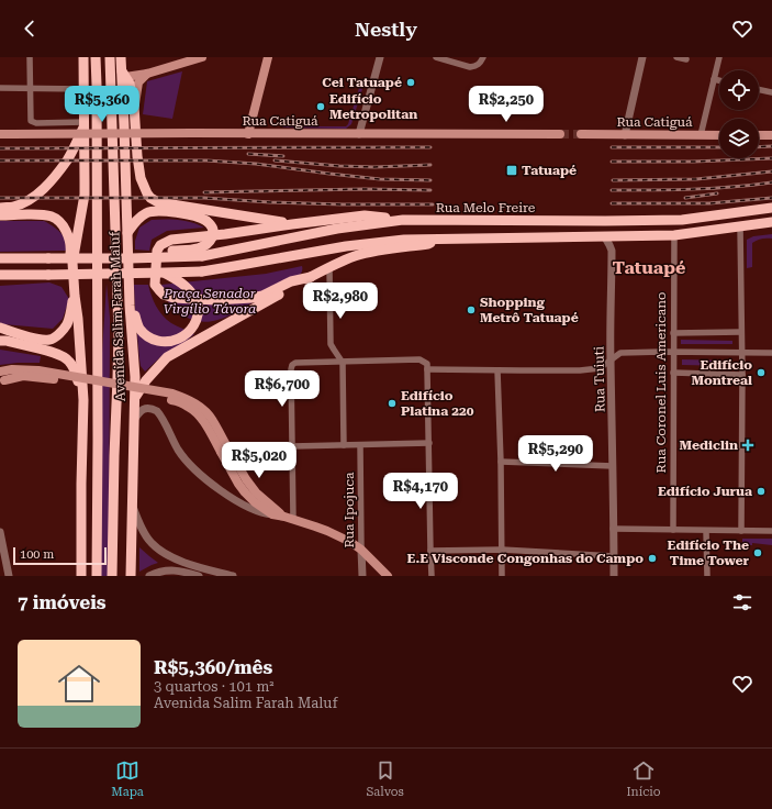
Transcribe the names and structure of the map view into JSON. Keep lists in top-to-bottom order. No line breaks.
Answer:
{"streets":{"highway":["Rua Melo Freire","Avenida Salim Farah Maluf"],"main road":["Rua Catiguá"],"street":["Rua Tuiuti","Rua Coronel Luis Americano","Rua Ipojuca"]},"districts":["Tatuapé"],"parks":["Praça Senador Virgílio Távora"],"places":{"other":["Cei Tatuapé","Edifício Metropolitan","Shopping Metrô Tatuapé","Edifício Montreal","Edifício Platina 220","Edifício Jurua","Edifício The Time Tower","E.E Visconde Congonhas do Campo"],"transit":["Tatuapé"],"health":["Mediclin"]},"scale_bar":"100 m","page":{"header":"Nestly","price":["R$5,360","R$2,250","R$2,980","R$6,700","R$5,290","R$5,020","R$4,170"],"scale":"100 m","heading":"7 imóveis","list":[{"name":"R$5,360/mês","note":"3 quartos · 101 m² · Avenida Salim Farah Maluf"}],"tabs":["Mapa","Salvos","Início"]}}
